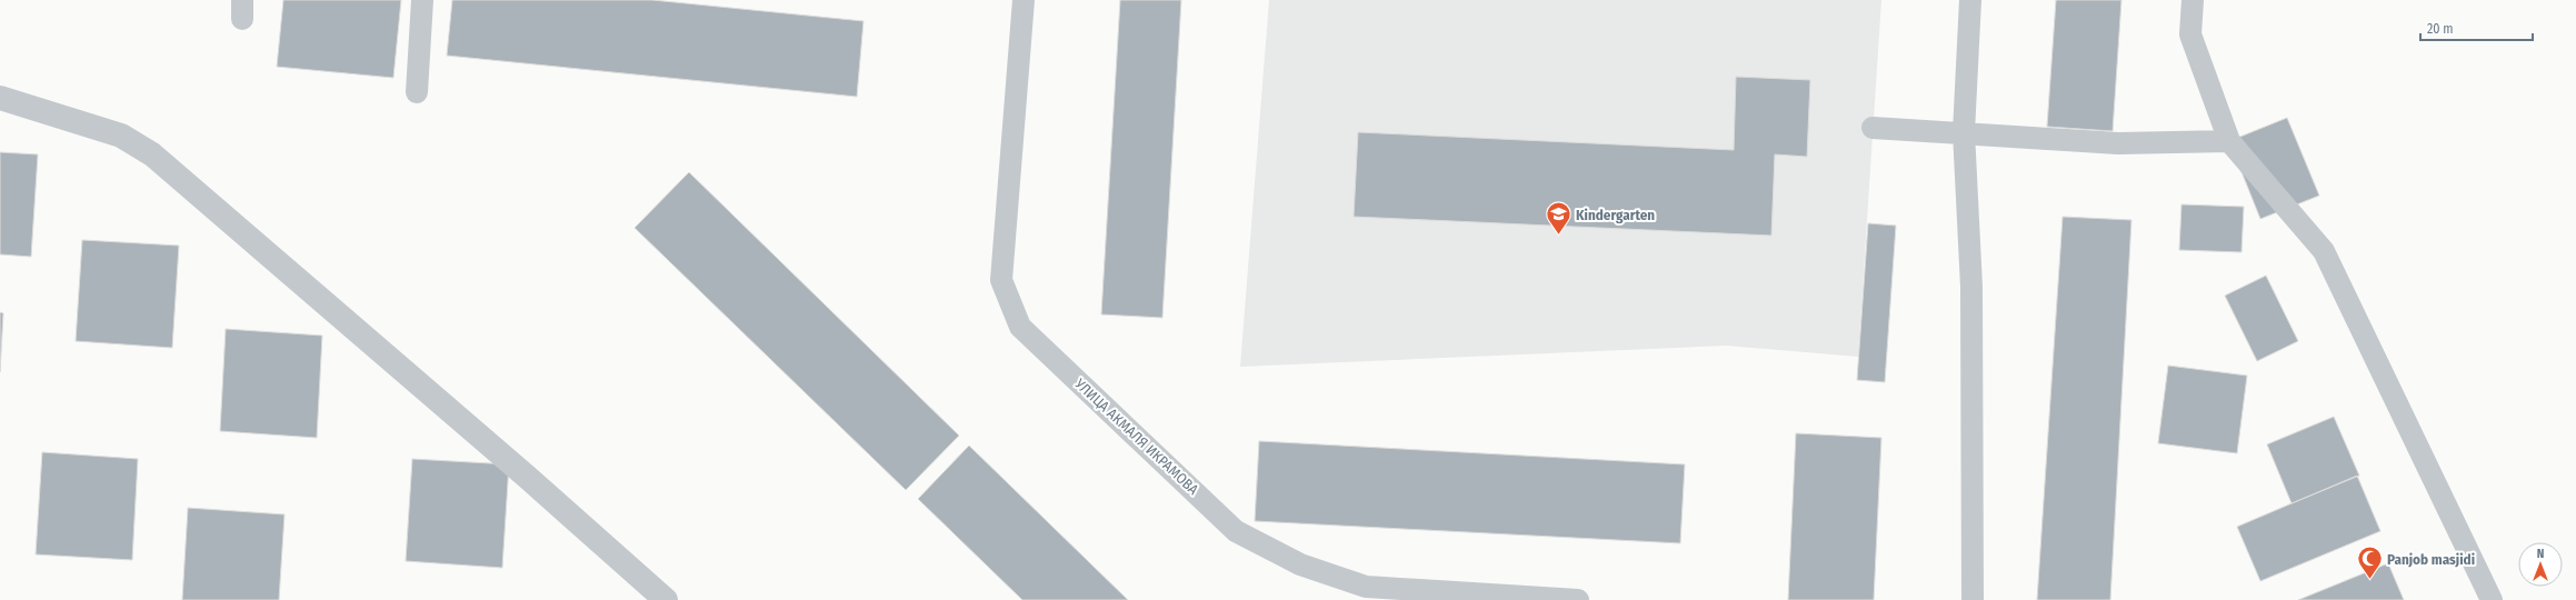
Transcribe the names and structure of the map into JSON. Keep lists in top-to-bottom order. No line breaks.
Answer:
{"streets":{"lane":["УЛИЦА АКМАЛЯ ИКРАМОВА"]},"places":{"school or university":["Kindergarten"],"mosque":["Panjob masjidi"]},"scale_bar":"20 m","north":"top"}
